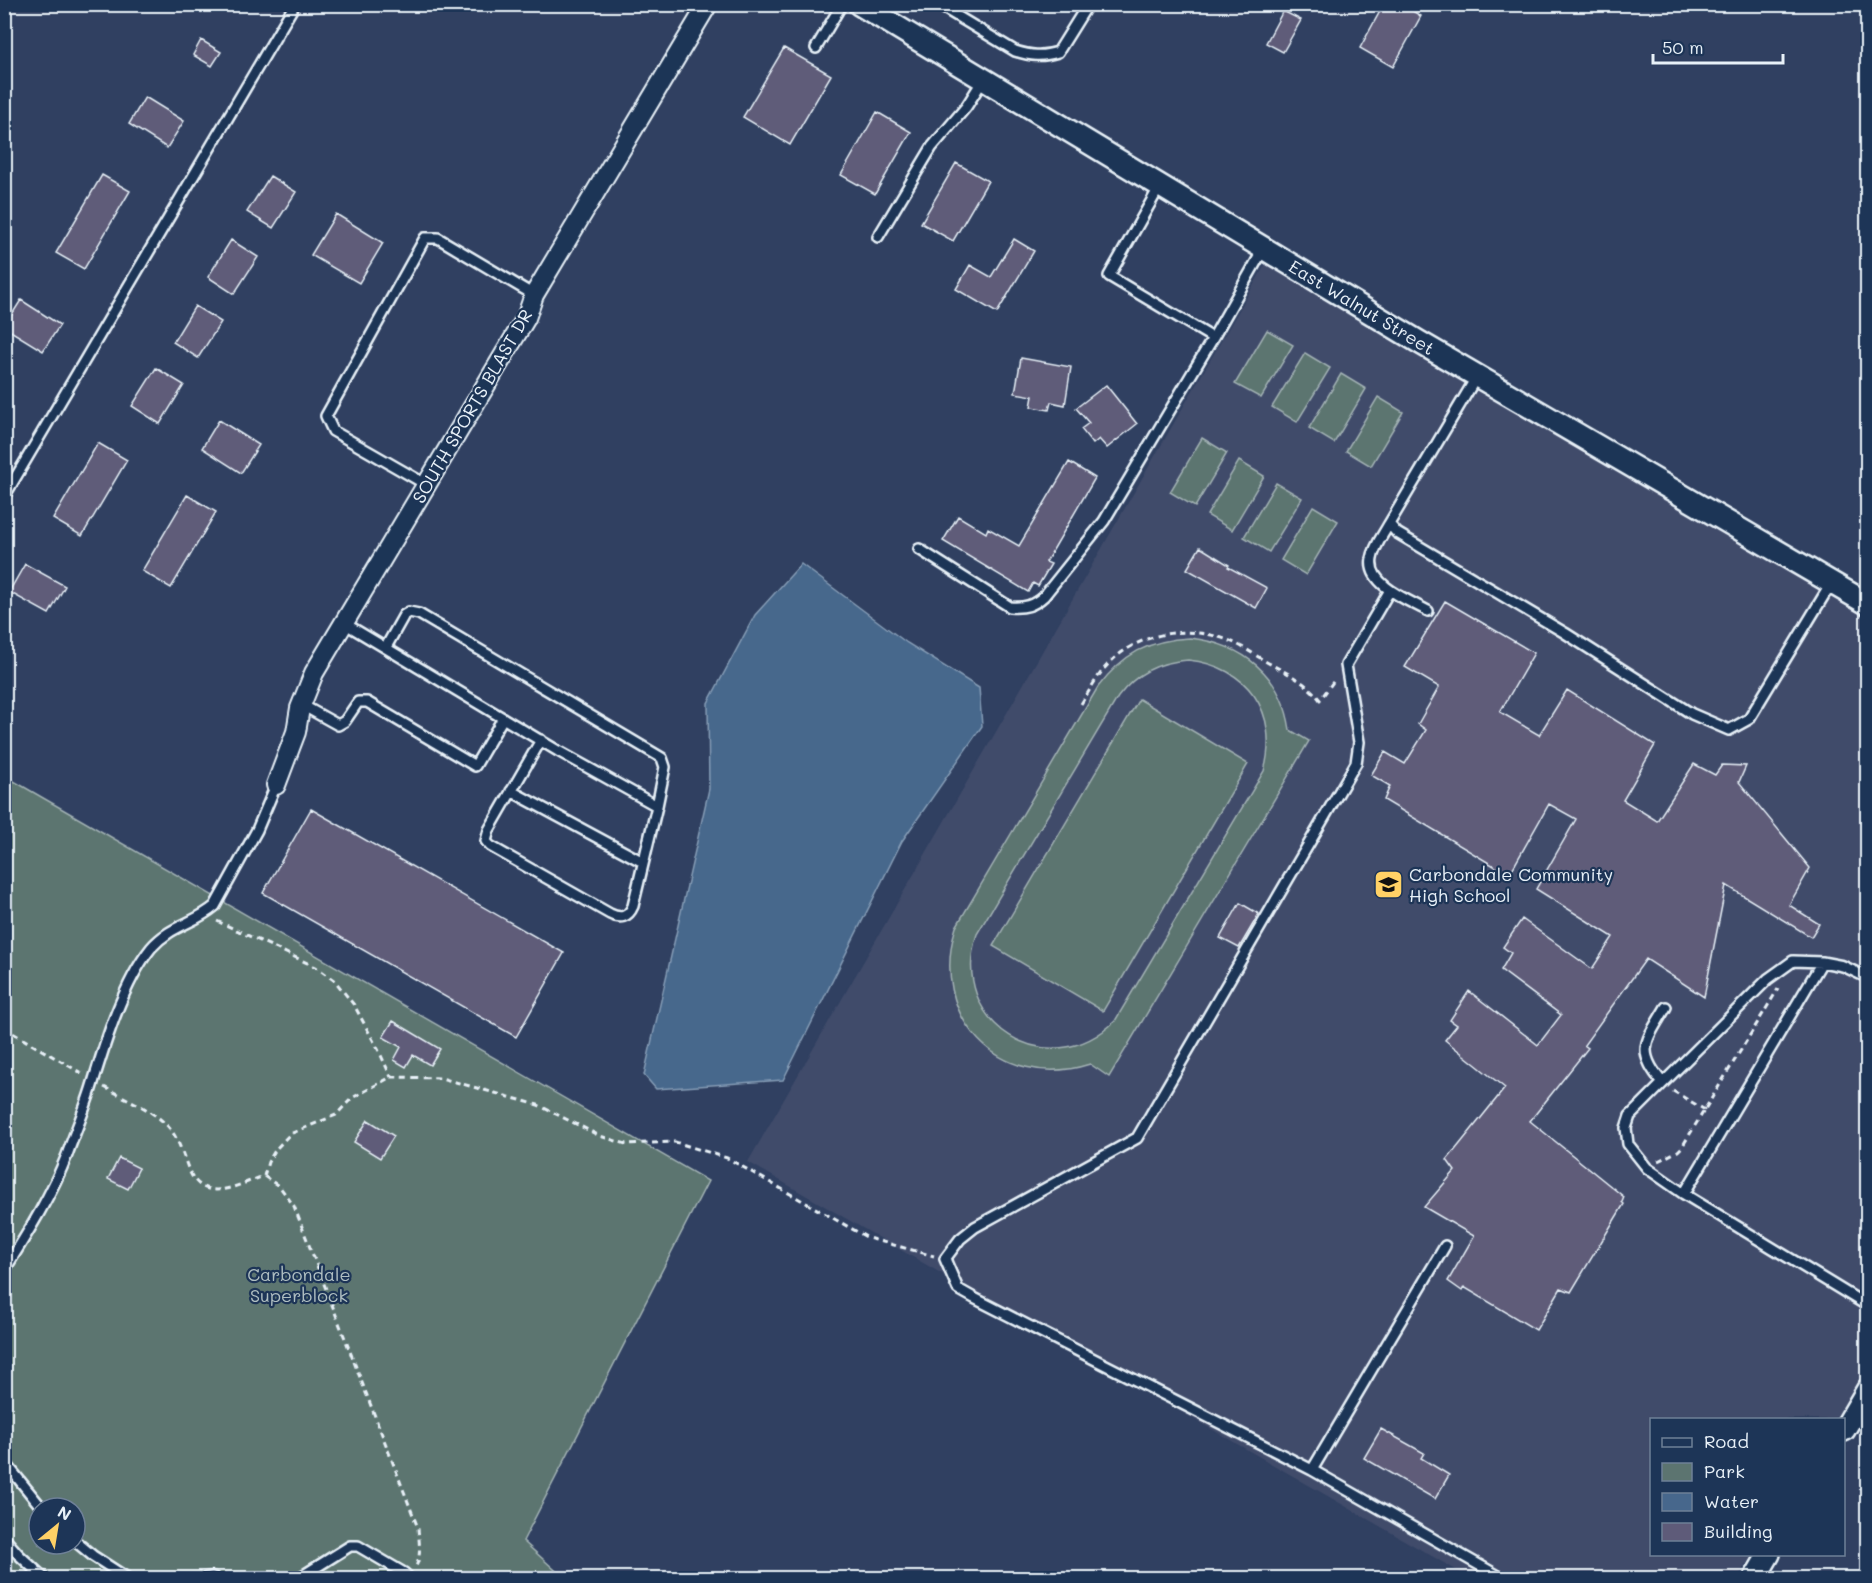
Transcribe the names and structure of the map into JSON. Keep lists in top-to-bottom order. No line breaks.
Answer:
{"streets":{"street":["East Walnut Street","SOUTH SPORTS BLAST DR"]},"parks":["Carbondale Superblock"],"places":{"school or university":["Carbondale Community High School"]},"legend":["Road","Park","Water","Building"],"scale_bar":"50 m","north":"top right"}
